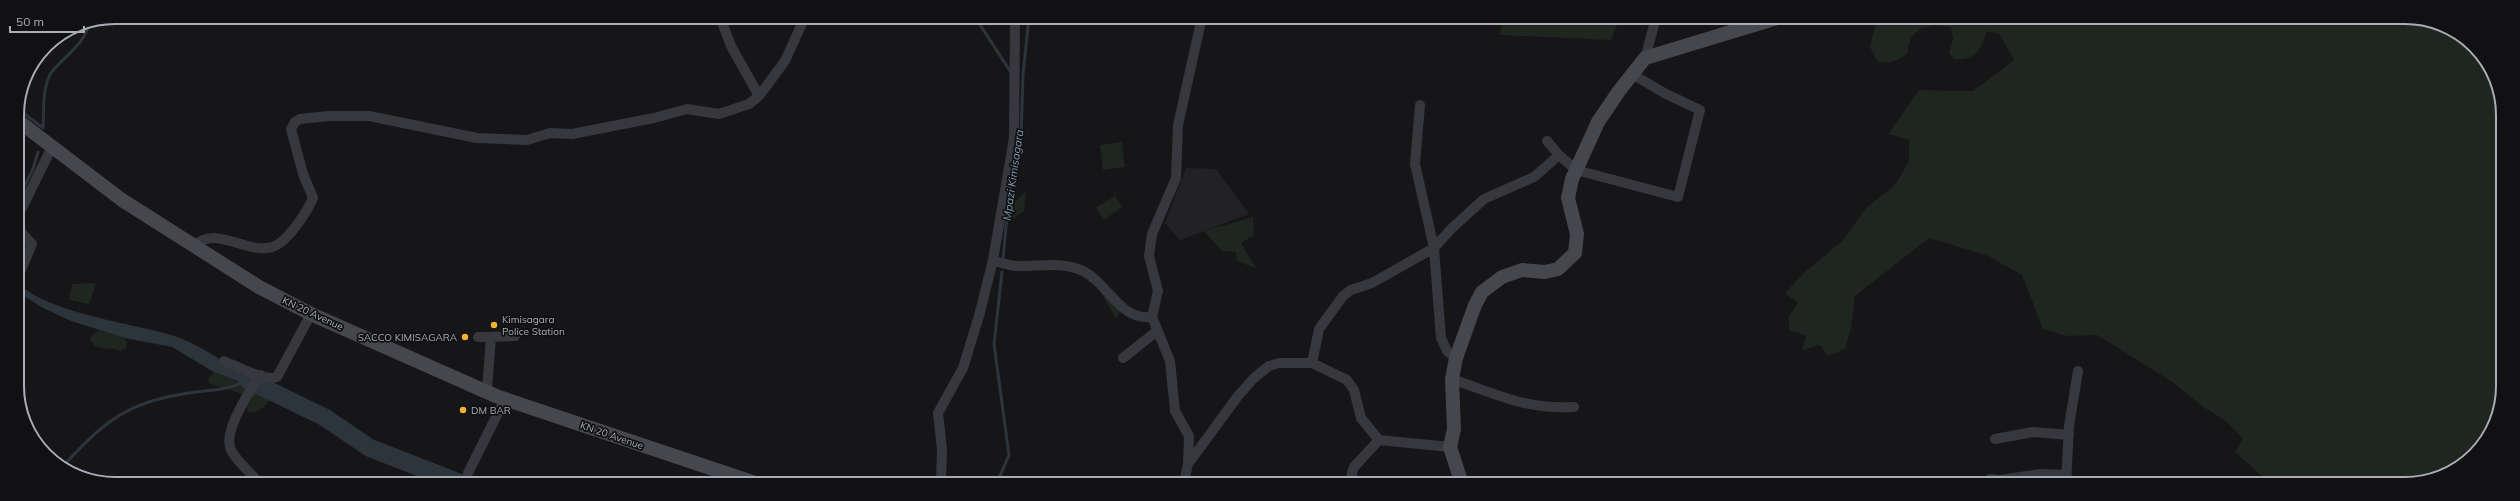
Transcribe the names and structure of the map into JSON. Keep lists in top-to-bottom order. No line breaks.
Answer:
{"streets":{"main road":["KN 20 Avenue"]},"water":["Mpazi Kimisagara"],"places":["Kimisagara Police Station","SACCO KIMISAGARA","DM BAR"],"scale_bar":"50 m"}
